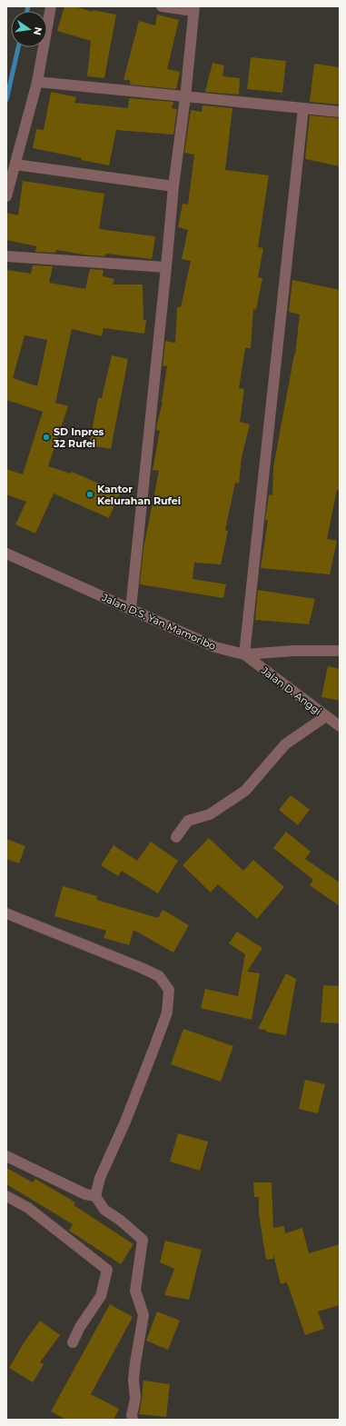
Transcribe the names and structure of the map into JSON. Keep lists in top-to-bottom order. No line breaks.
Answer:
{"streets":{"street":["Jalan D.S. Yan Mamoribo","Jalan D. Anggi"]},"crossings":[["Jalan D.S. Yan Mamoribo","Jalan D. Anggi"]],"places":["SD Inpres 32 Rufei","Kantor Kelurahan Rufei"],"north":"right"}
